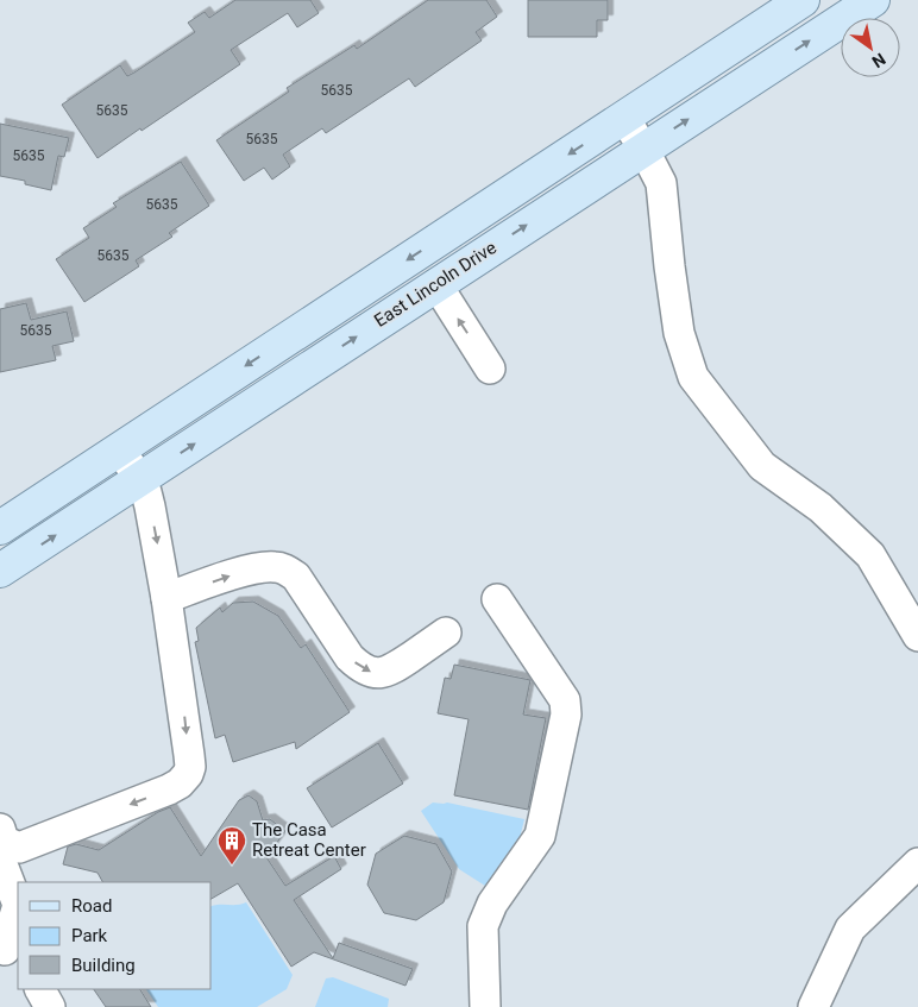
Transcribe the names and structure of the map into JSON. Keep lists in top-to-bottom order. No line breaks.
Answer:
{"streets":{"main road":["East Lincoln Drive"]},"places":{"building":["The Casa Retreat Center"]},"house_numbers":["5635","5635","5635","5635","5635","5635","5635"],"legend":["Road","Park","Building"],"north":"bottom right"}
